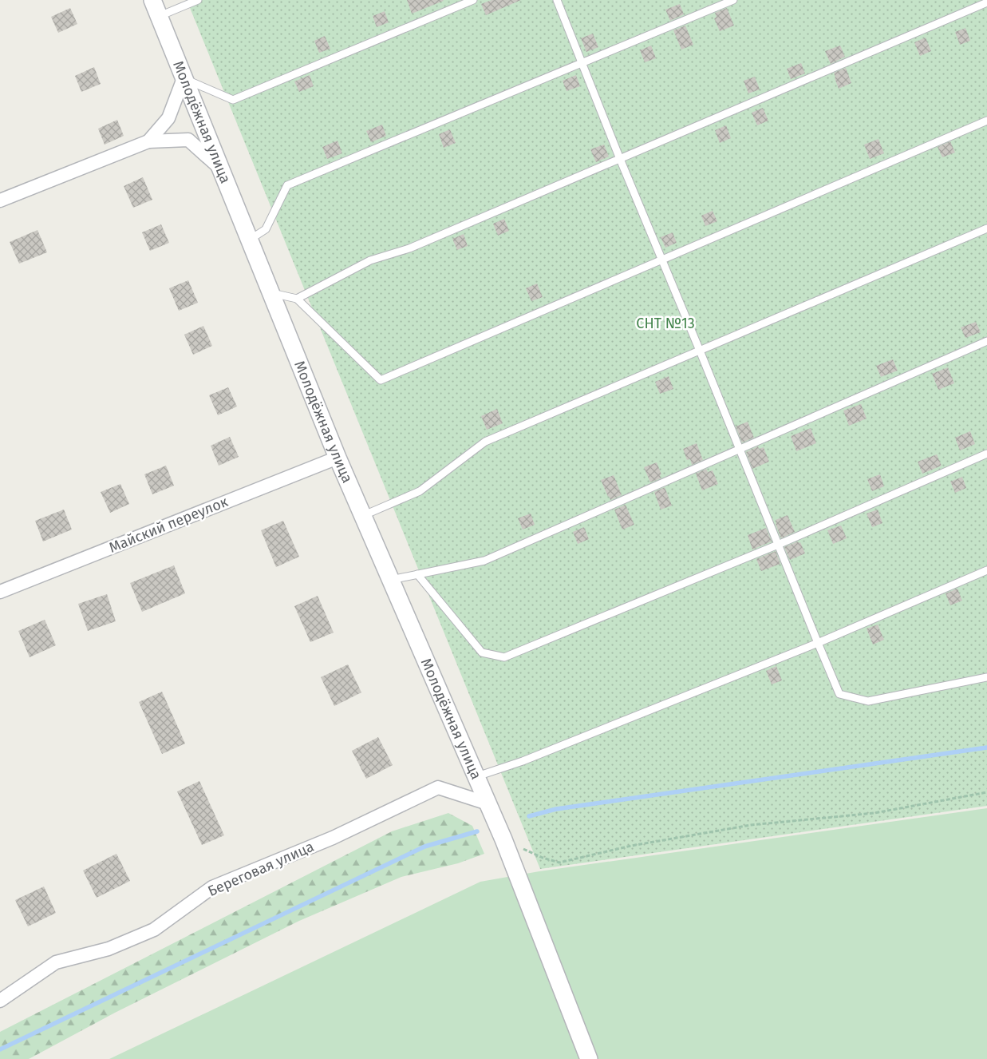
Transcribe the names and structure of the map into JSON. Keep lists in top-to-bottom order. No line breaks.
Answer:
{"streets":{"street":["Молодёжная улица","Майский переулок","Береговая улица"]},"crossings":[["Молодёжная улица","Майский переулок"],["Молодёжная улица","Береговая улица"]],"parks":["СНТ №13"]}
